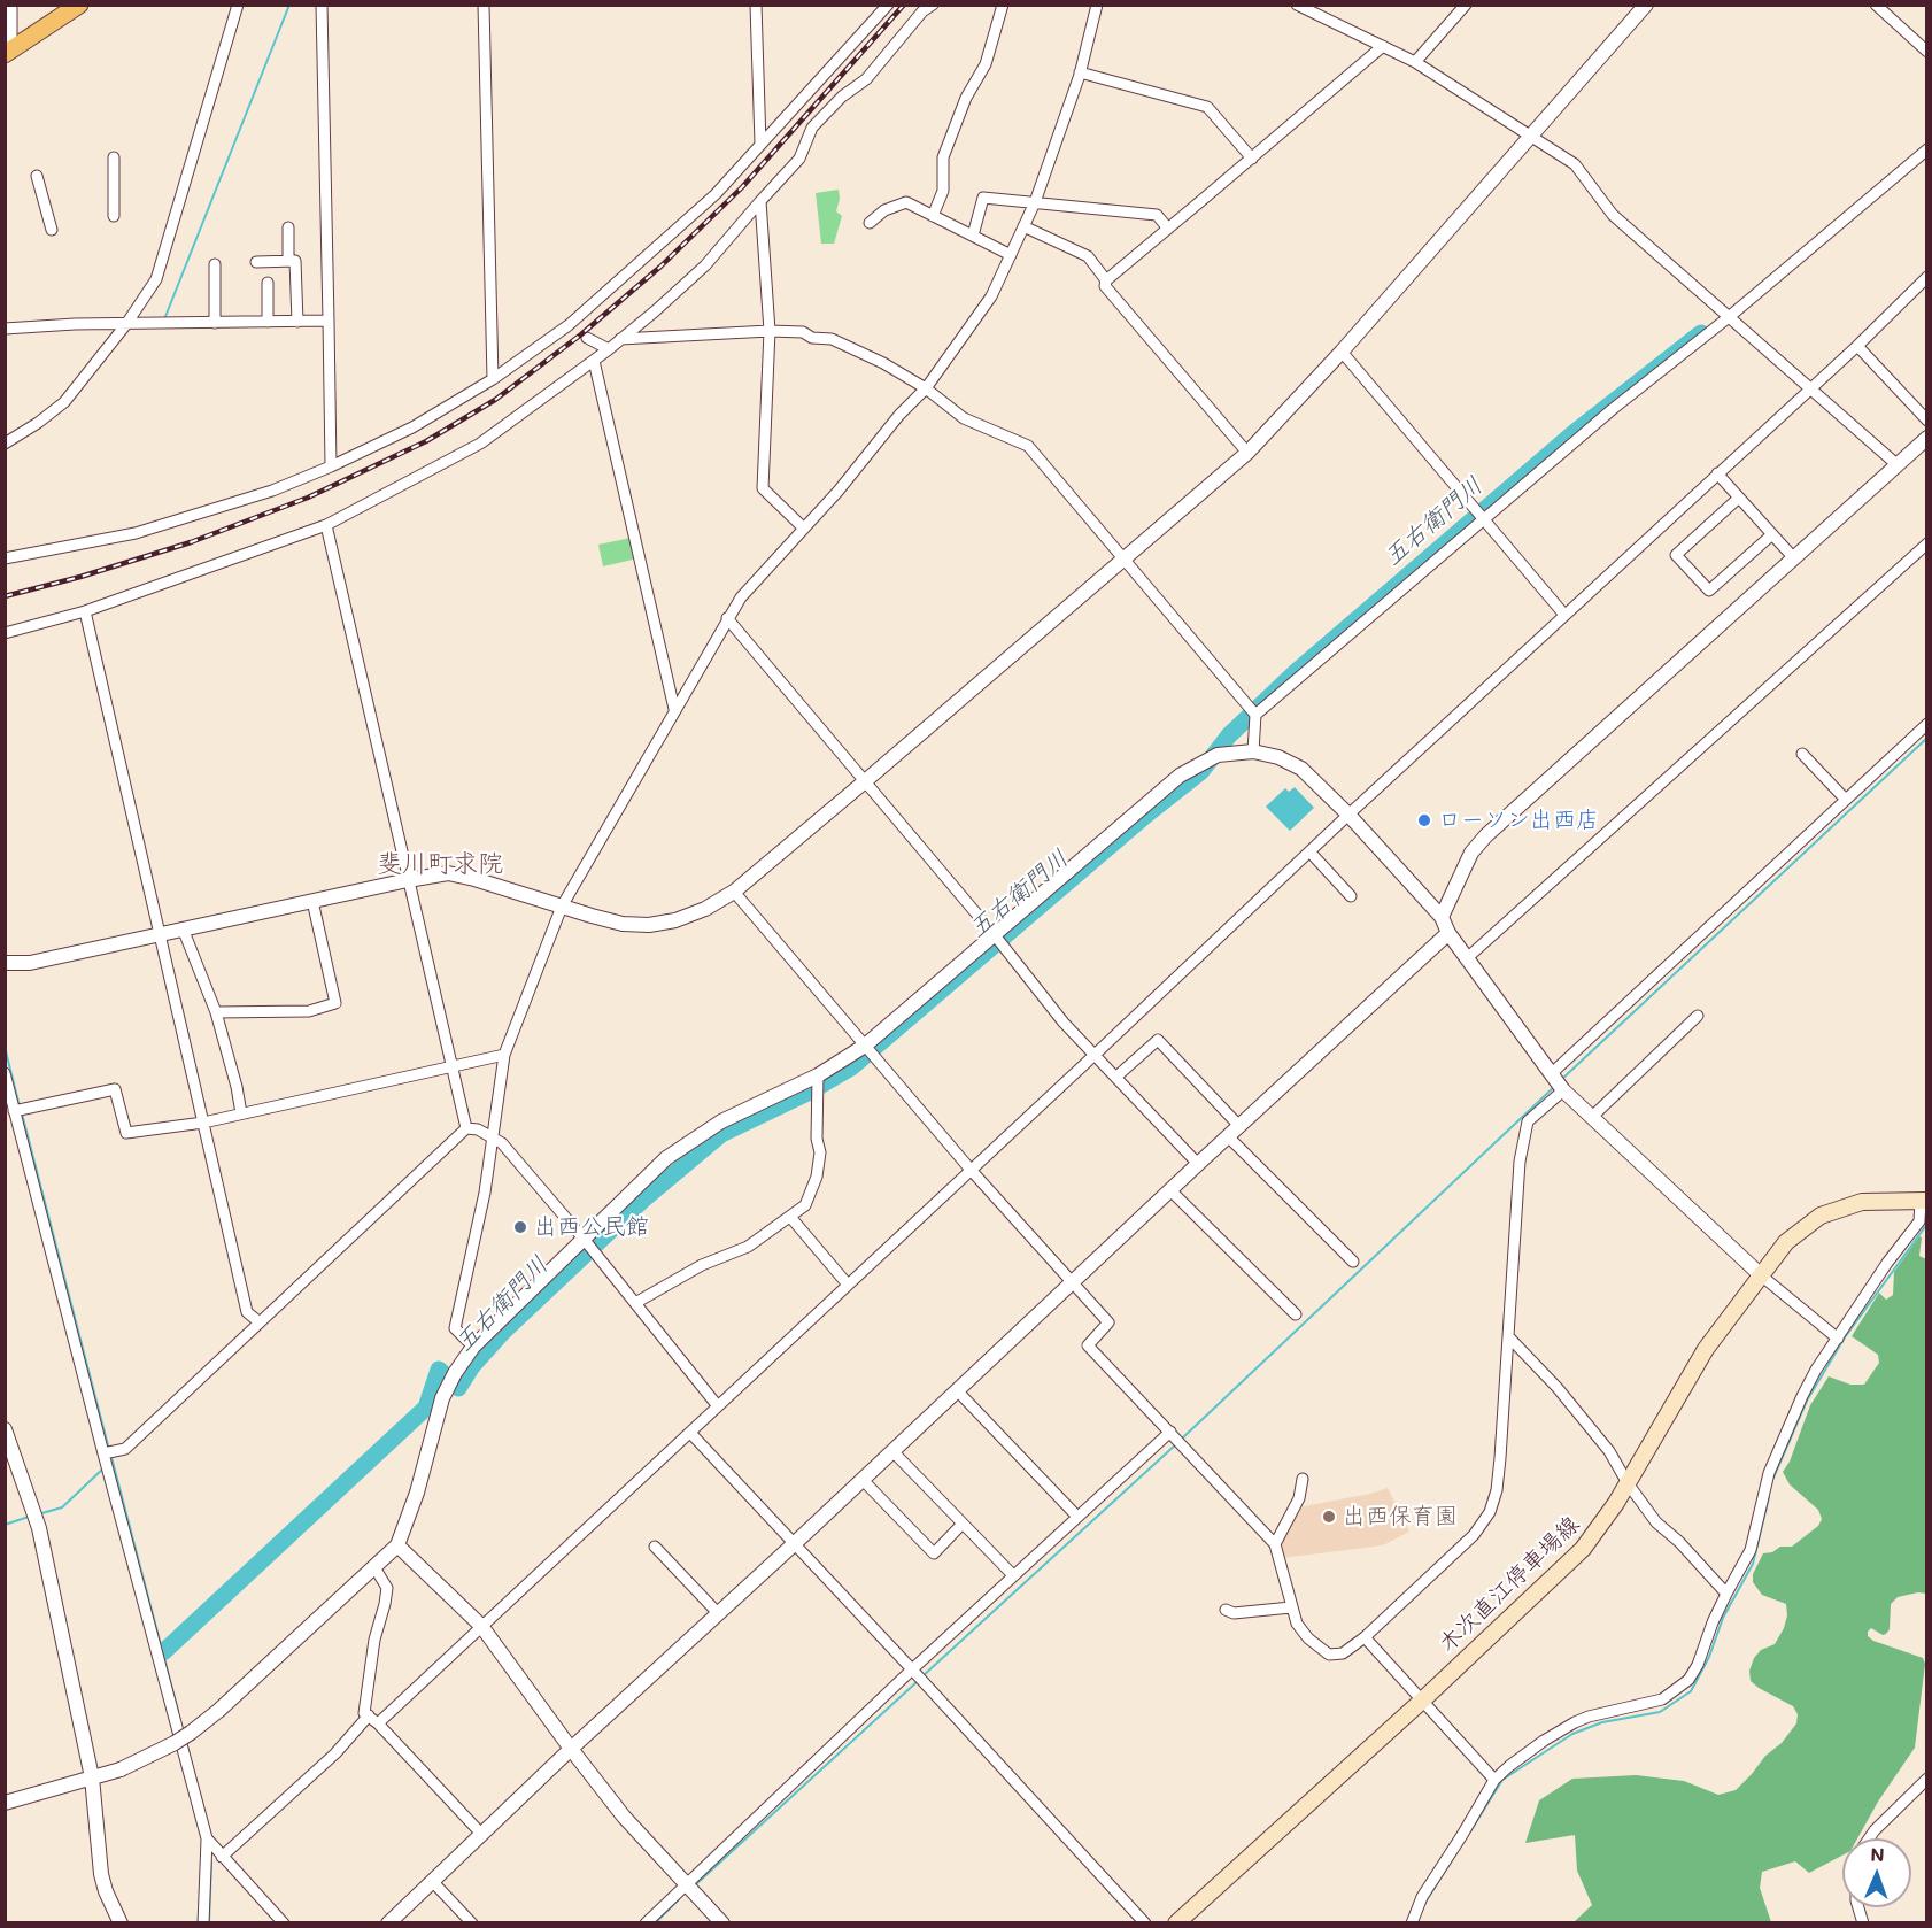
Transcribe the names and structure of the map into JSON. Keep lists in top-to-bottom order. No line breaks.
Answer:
{"streets":{"main road":["木次直江停車場線"]},"districts":["斐川町求院"],"water":["五右衛門川"],"places":["ローソン出西店","出西公民館","出西保育園"],"north":"top"}
